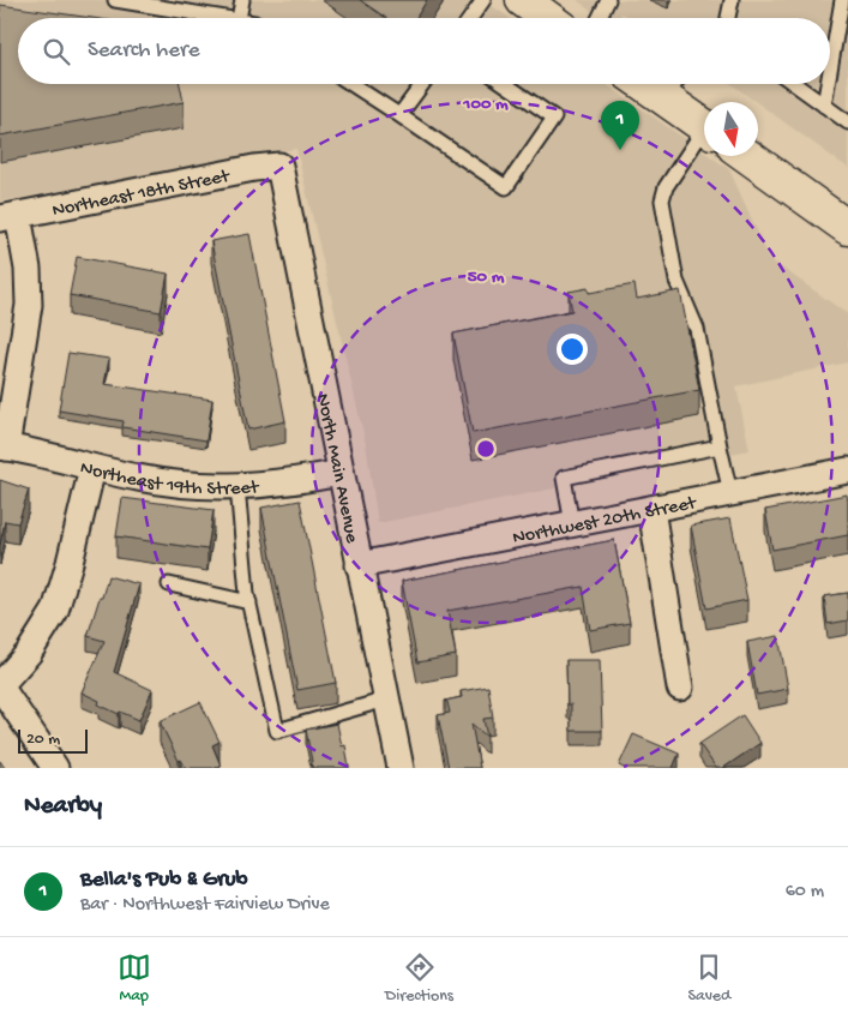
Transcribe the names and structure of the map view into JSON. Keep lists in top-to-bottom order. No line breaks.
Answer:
{"streets":{"street":["Northeast 18th Street","North Main Avenue","Northeast 19th Street","Northwest 20th Street"]},"crossings":[["Northeast 18th Street","North Main Avenue"],["North Main Avenue","Northeast 19th Street"],["North Main Avenue","Northwest 20th Street"]],"scale_bar":"20 m","north":"bottom","page":{"search":"Search here","pins":"1","scale":"20 m","heading":"Nearby","list":[{"mark":"1","name":"Bella's Pub & Grub","note":"Bar · Northwest Fairview Drive","value":"60 m"}],"nav":["Map","Directions","Saved"]},"rings":["100 m","50 m"]}
